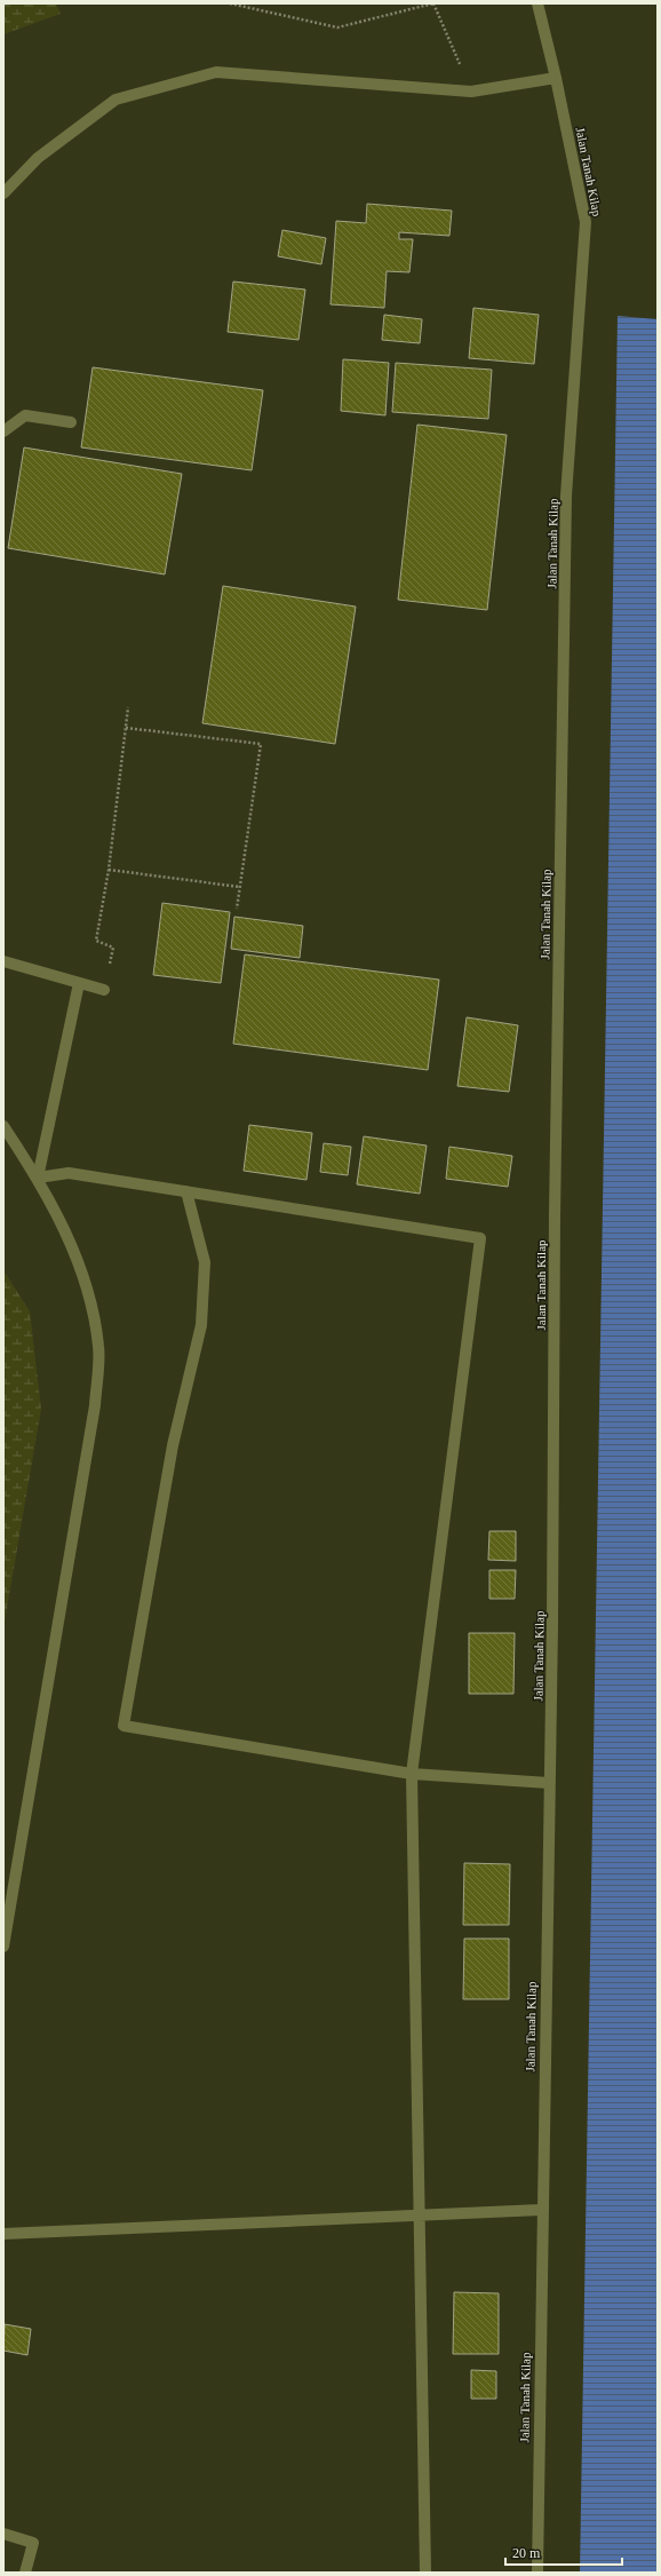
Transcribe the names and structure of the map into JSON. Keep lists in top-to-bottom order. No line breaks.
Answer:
{"streets":{"lane":["Jalan Tanah Kilap"]},"scale_bar":"20 m"}
